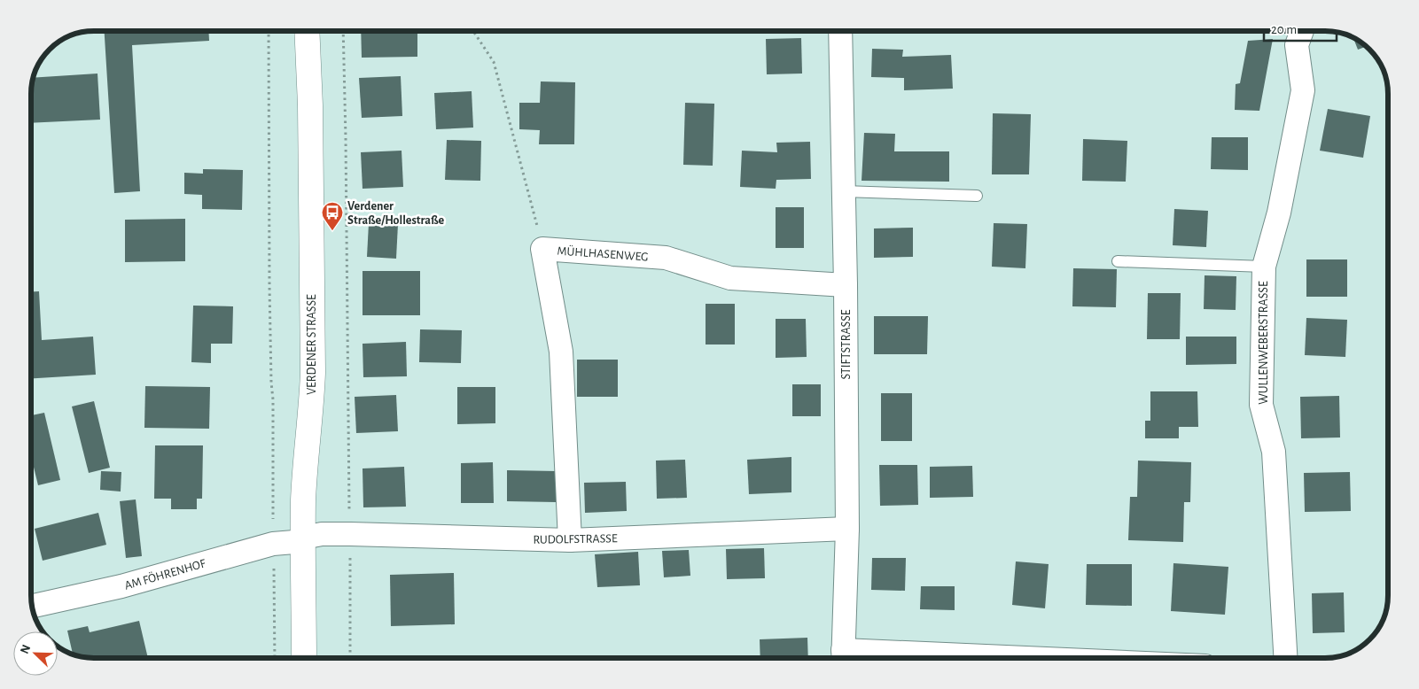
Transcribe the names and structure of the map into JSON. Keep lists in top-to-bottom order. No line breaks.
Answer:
{"streets":{"main road":["VERDENER STRASSE"],"street":["MÜHLHASENWEG","WULLENWEBERSTRASSE","STIFTSTRASSE","RUDOLFSTRASSE","AM FÖHRENHOF"]},"crossings":[["MÜHLHASENWEG","STIFTSTRASSE"],["MÜHLHASENWEG","RUDOLFSTRASSE"],["VERDENER STRASSE","RUDOLFSTRASSE"],["VERDENER STRASSE","AM FÖHRENHOF"],["STIFTSTRASSE","RUDOLFSTRASSE"],["RUDOLFSTRASSE","AM FÖHRENHOF"]],"places":{"bus stop":["Verdener Straße/Hollestraße"]},"scale_bar":"20 m","north":"top left"}
